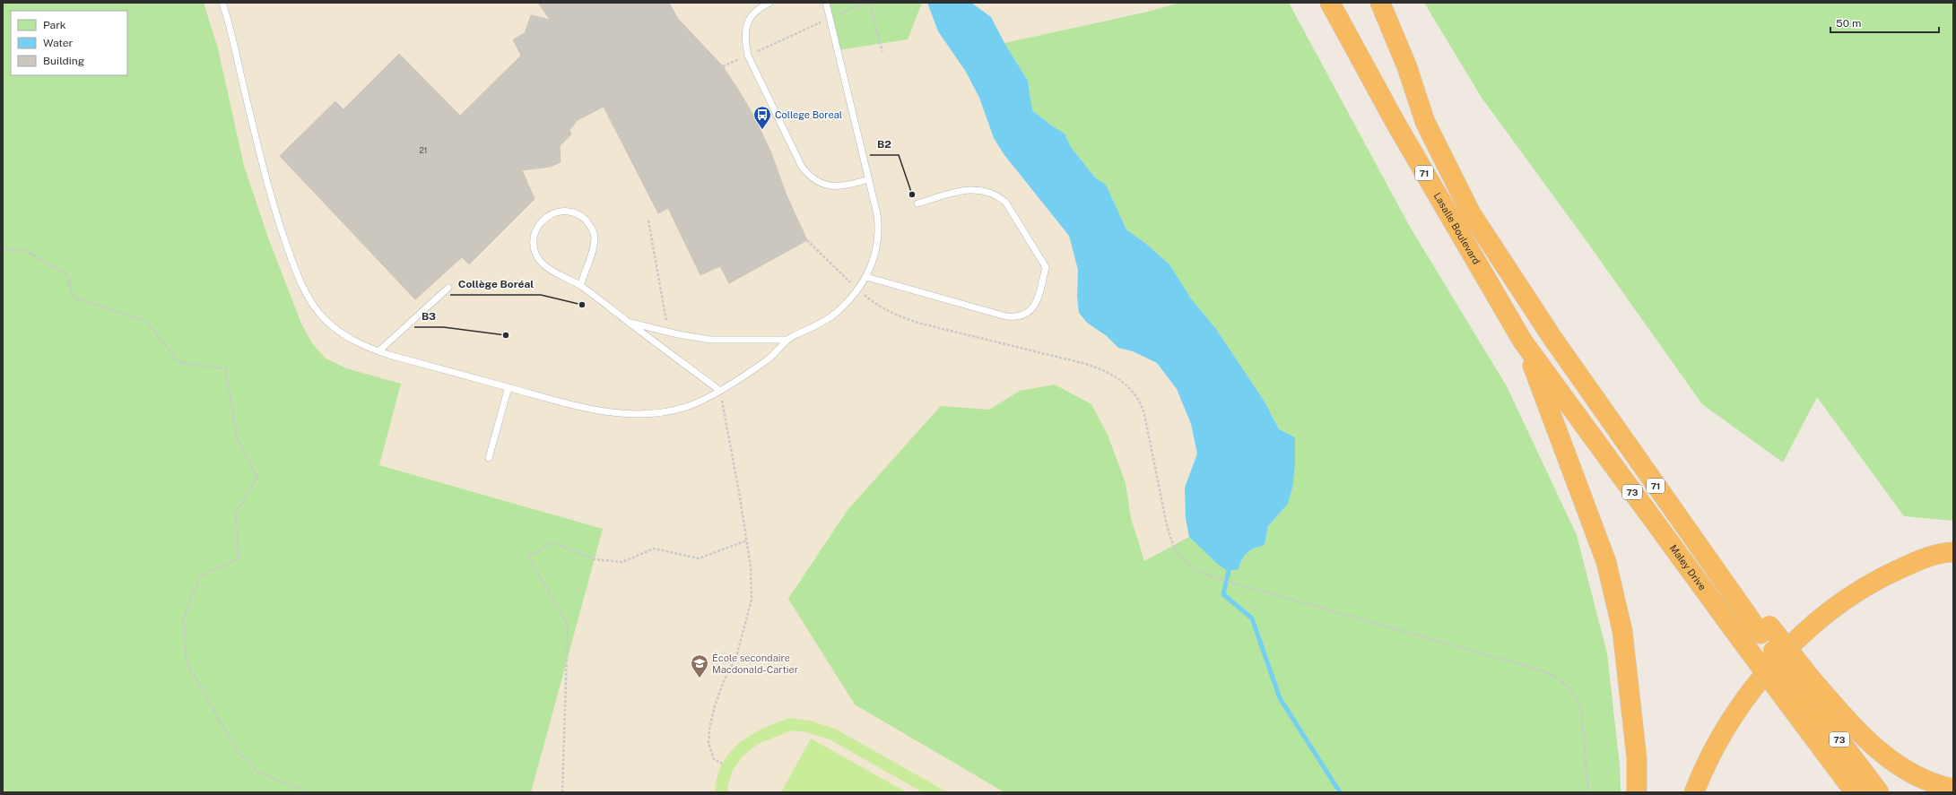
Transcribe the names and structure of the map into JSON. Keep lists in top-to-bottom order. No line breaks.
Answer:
{"streets":{"highway":["71","Lasalle Boulevard","73","Maley Drive"]},"crossings":[["Lasalle Boulevard","Maley Drive"]],"places":{"bus stop":["College Boreal"],"other":["B2","Collège Boréal","B3"],"school or university":["École secondaire Macdonald-Cartier"]},"house_numbers":["21"],"legend":["Park","Water","Building"],"scale_bar":"50 m"}
